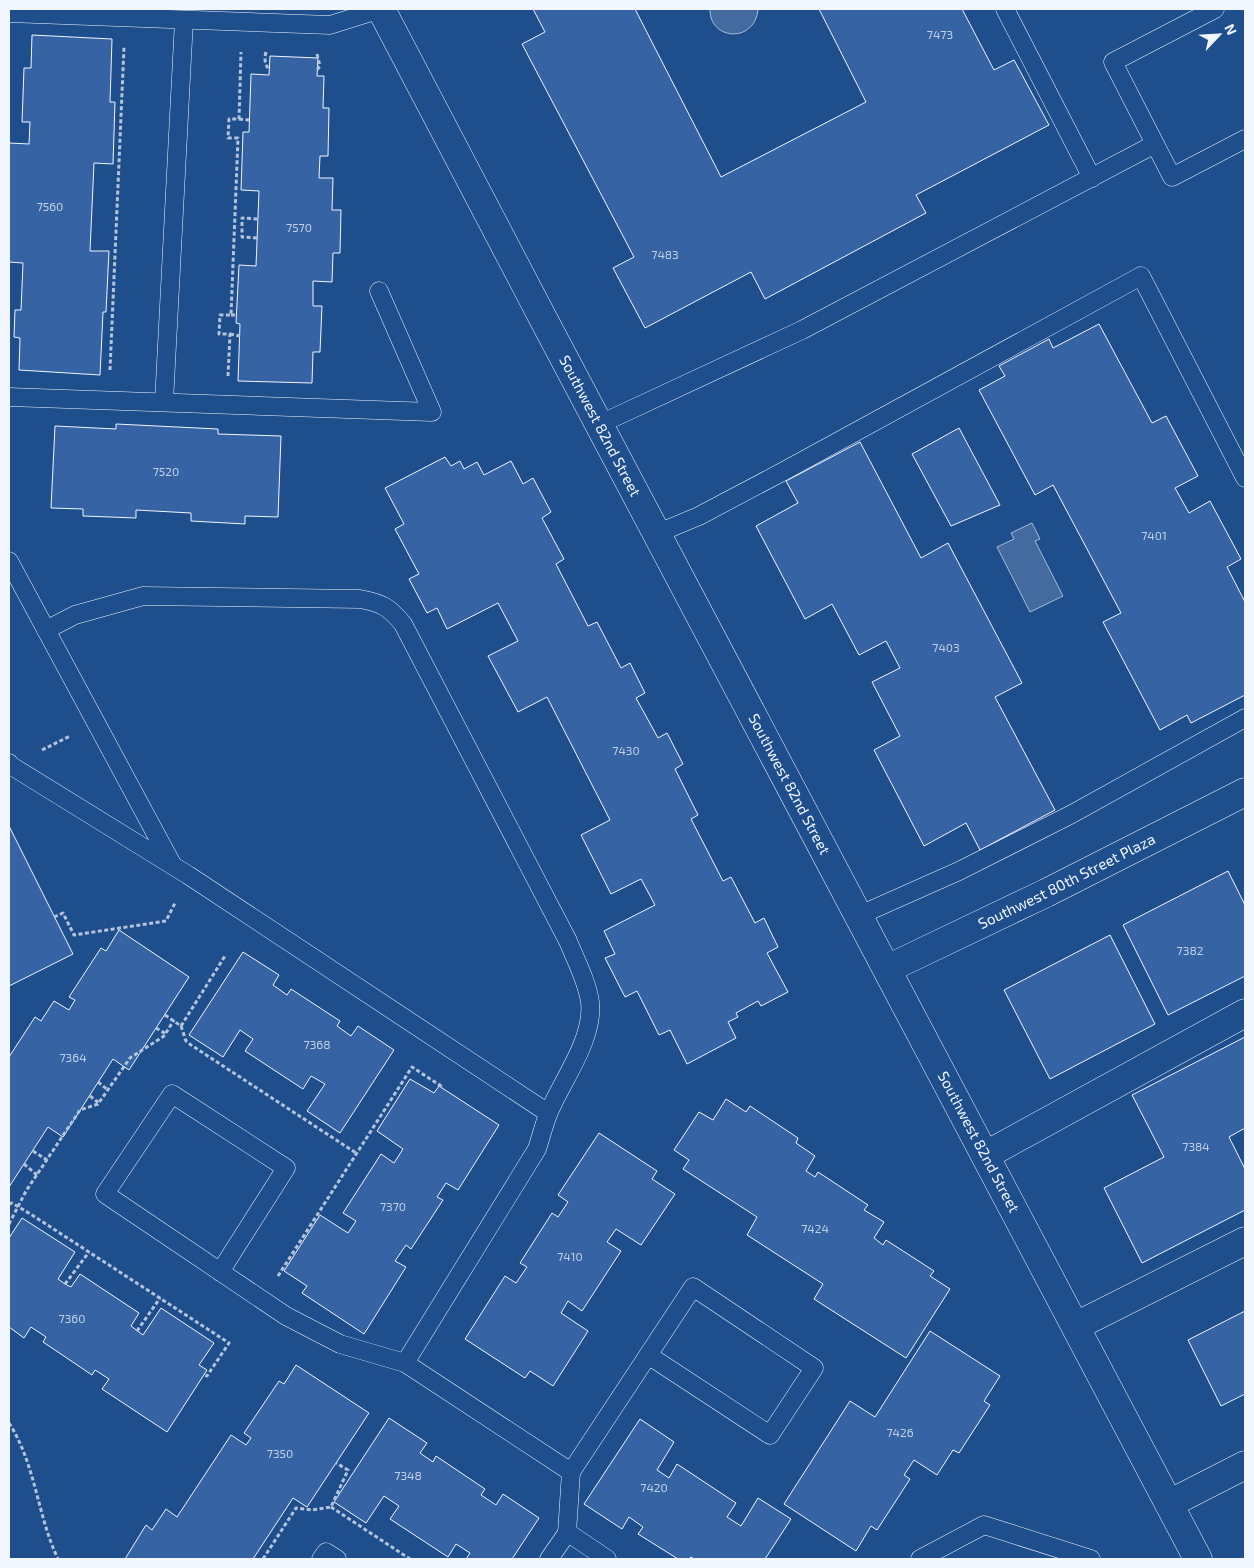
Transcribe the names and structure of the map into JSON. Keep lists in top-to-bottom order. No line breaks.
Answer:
{"streets":{"street":["Southwest 82nd Street","Southwest 80th Street Plaza"]},"crossings":[["Southwest 82nd Street","Southwest 80th Street Plaza"]],"house_numbers":["7473","7560","7570","7483","7520","7401","7403","7430","7382","7368","7364","7384","7370","7424","7410","7360","7426","7350","7348","7420"],"north":"top right"}
